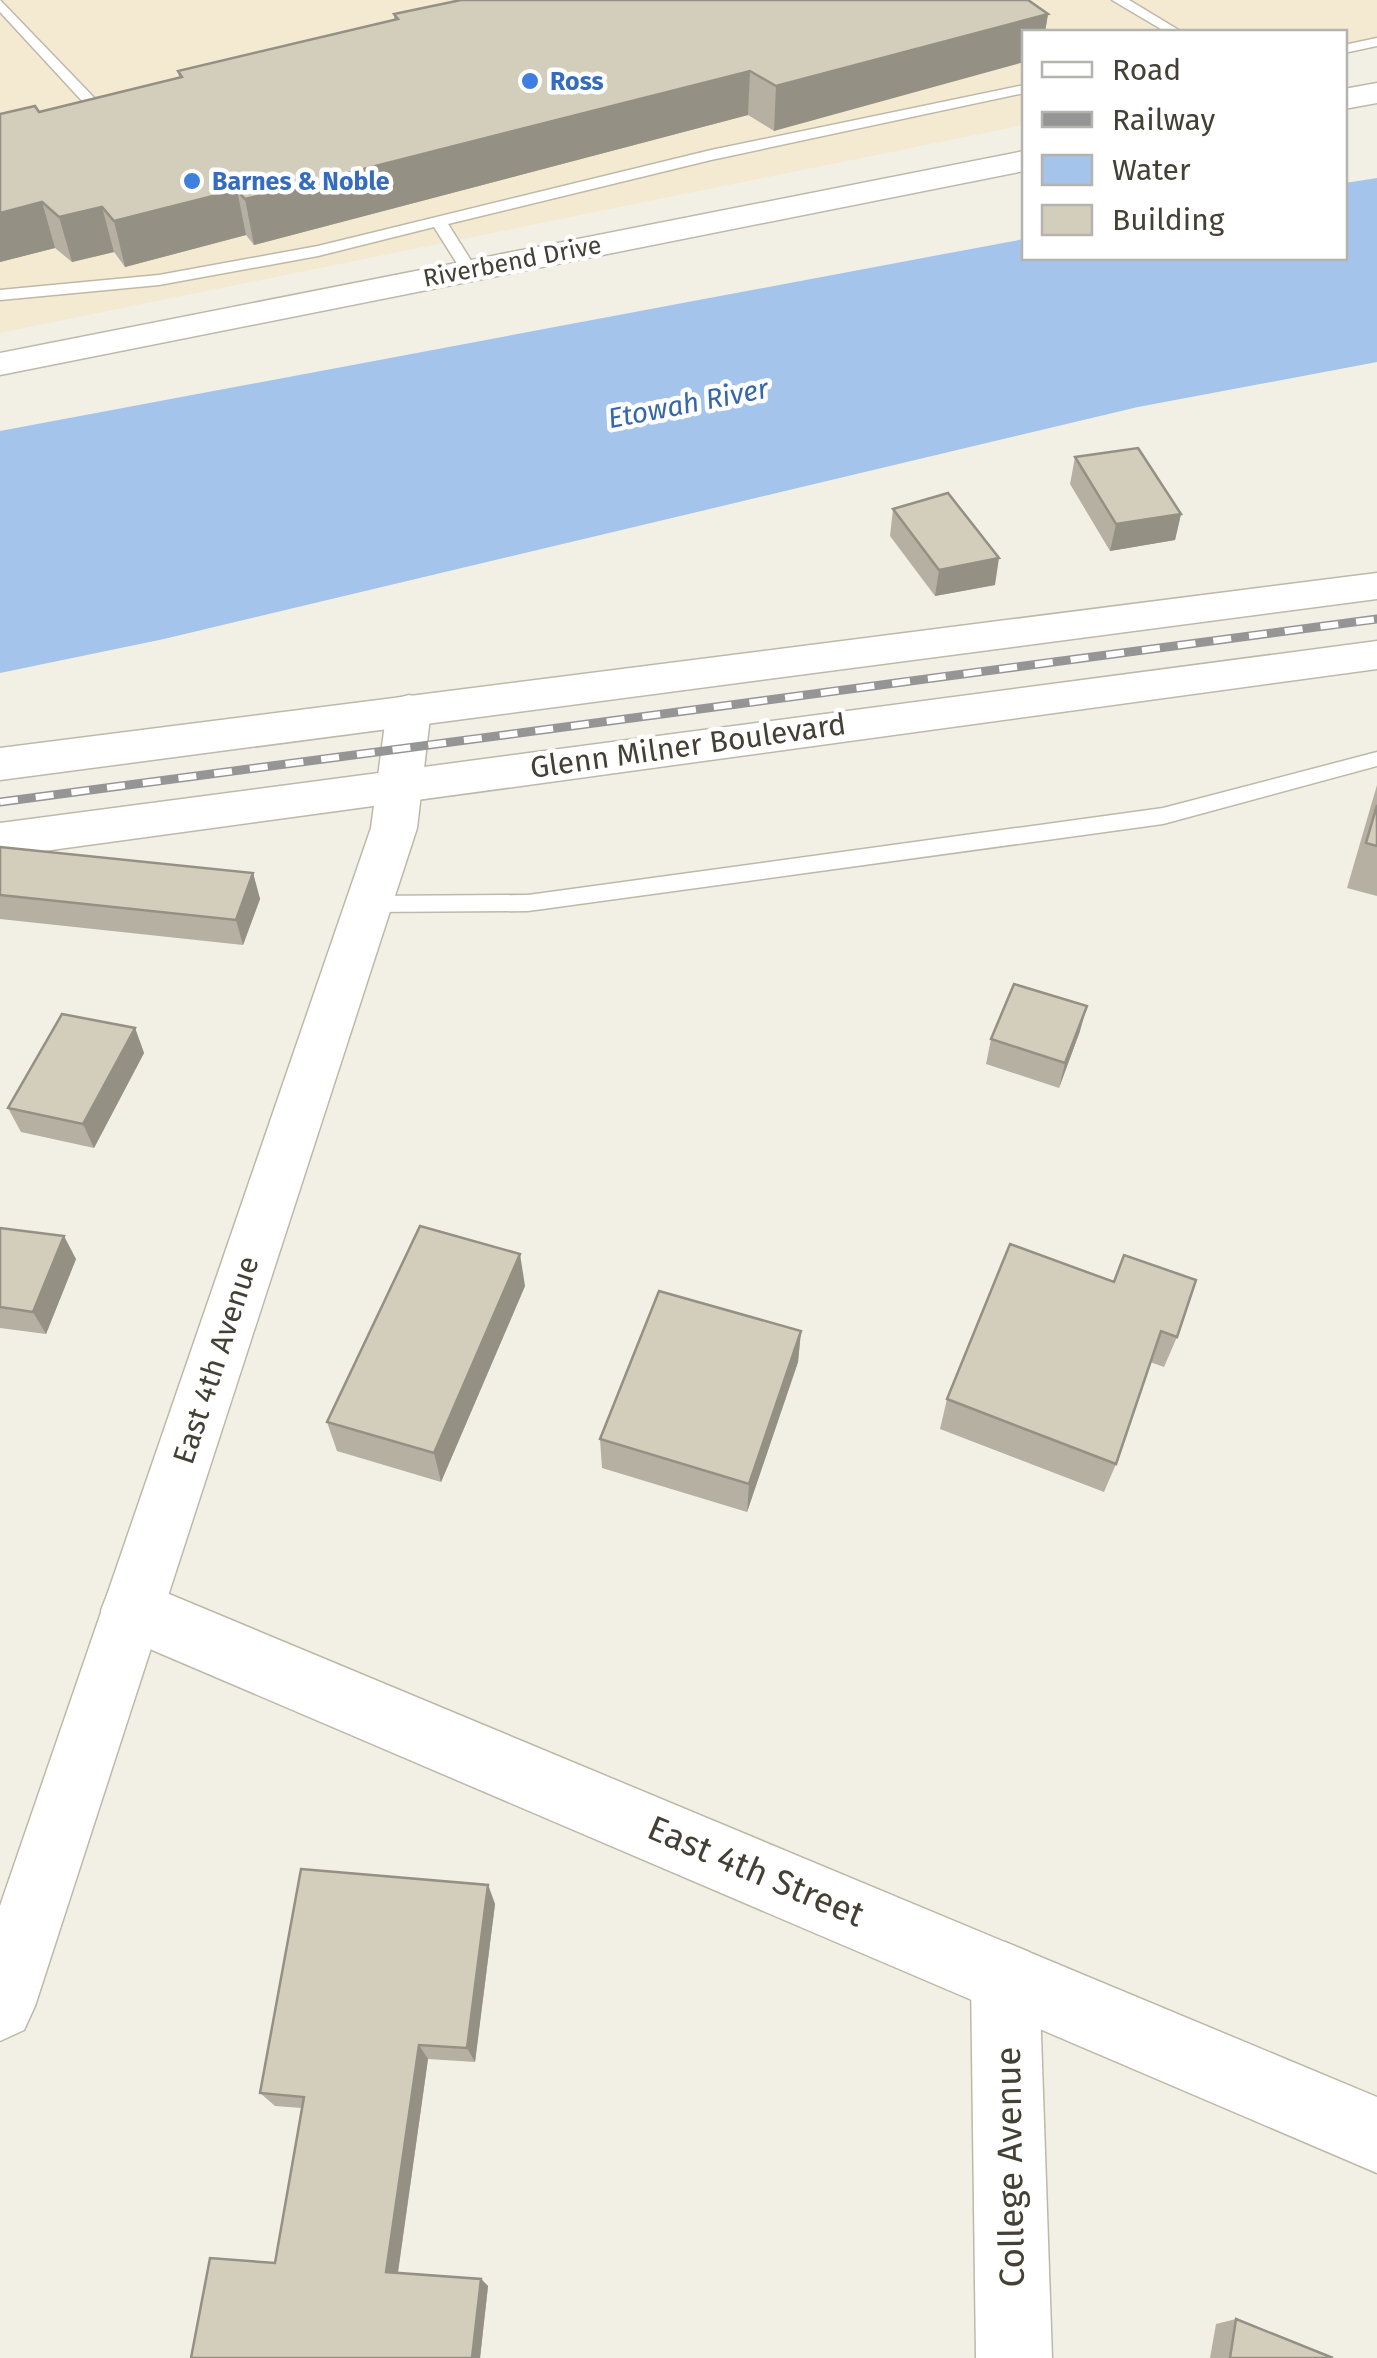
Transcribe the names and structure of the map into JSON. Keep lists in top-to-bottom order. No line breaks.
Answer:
{"streets":{"street":["Riverbend Drive","Glenn Milner Boulevard","East 4th Avenue","East 4th Street","College Avenue"]},"crossings":[["Glenn Milner Boulevard","East 4th Avenue"],["East 4th Avenue","East 4th Street"],["East 4th Street","College Avenue"]],"water":["Etowah River"],"places":["Ross","Barnes & Noble"],"legend":["Road","Railway","Water","Building"]}
